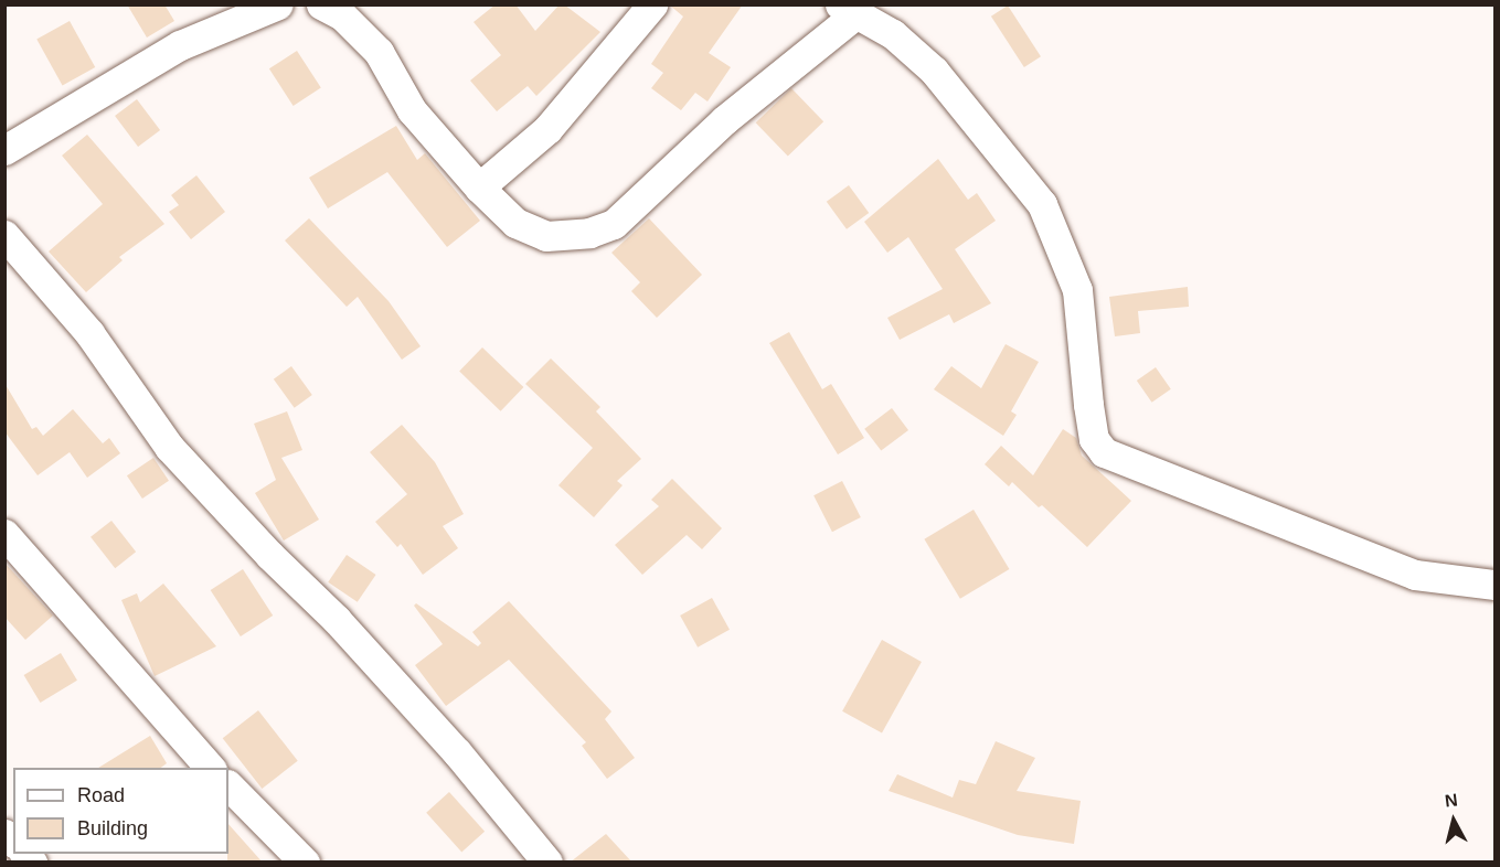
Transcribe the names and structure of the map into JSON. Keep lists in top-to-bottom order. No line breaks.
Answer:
{"legend":["Road","Building"],"north":"top"}
